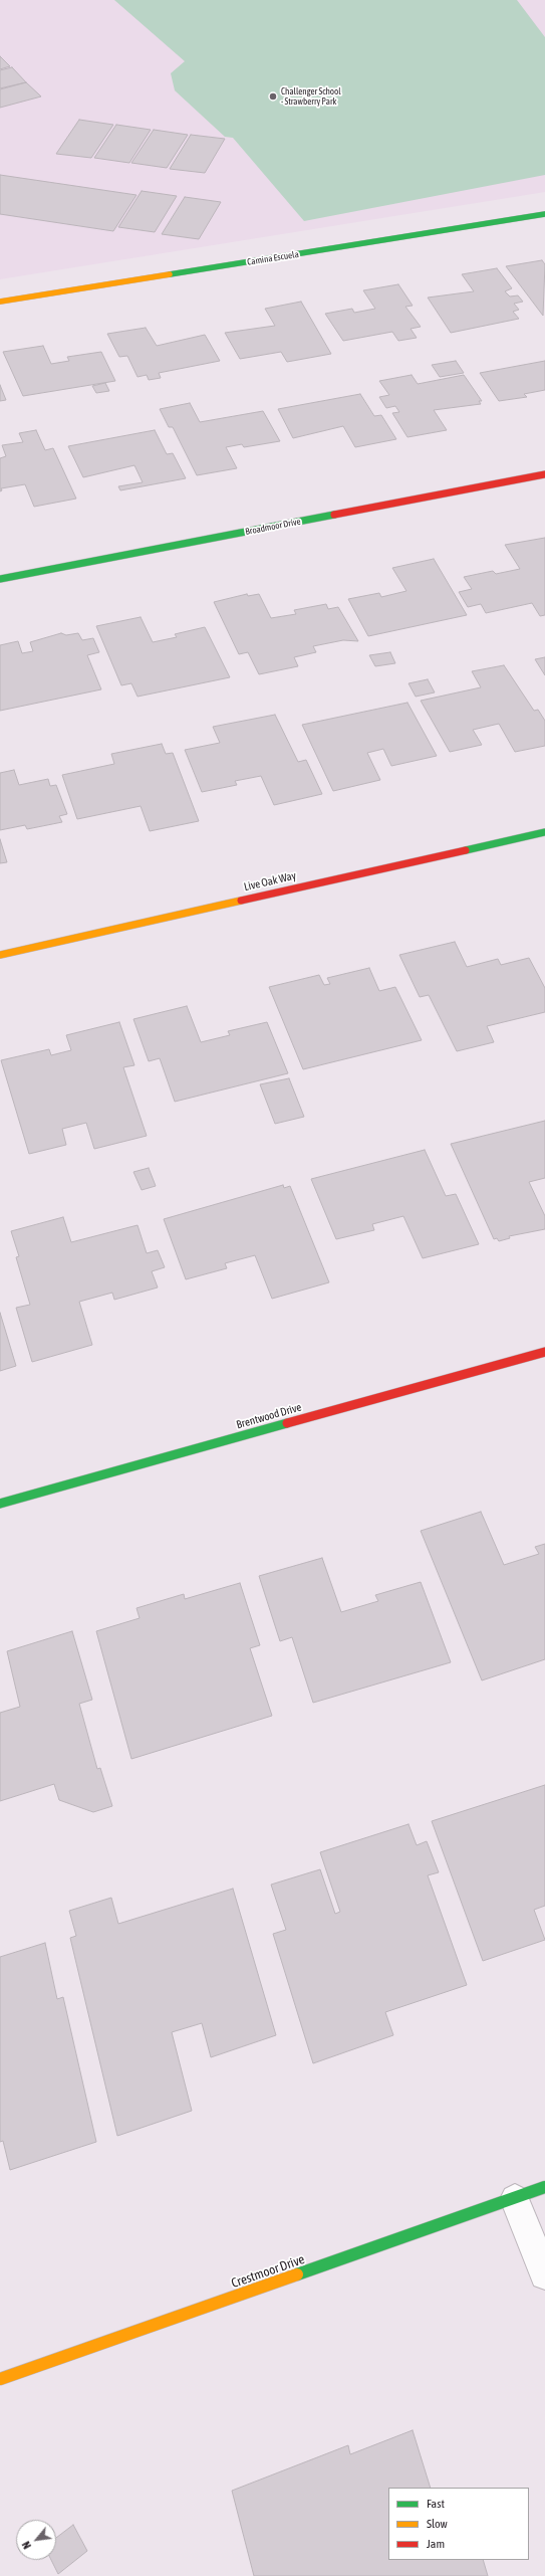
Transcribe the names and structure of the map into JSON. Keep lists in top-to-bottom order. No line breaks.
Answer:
{"streets":{"street":["Camina Escuela","Broadmoor Drive","Live Oak Way","Brentwood Drive","Crestmoor Drive"]},"places":["Challenger School - Strawberry Park"],"legend":["Fast","Slow","Jam"],"north":"bottom left"}
